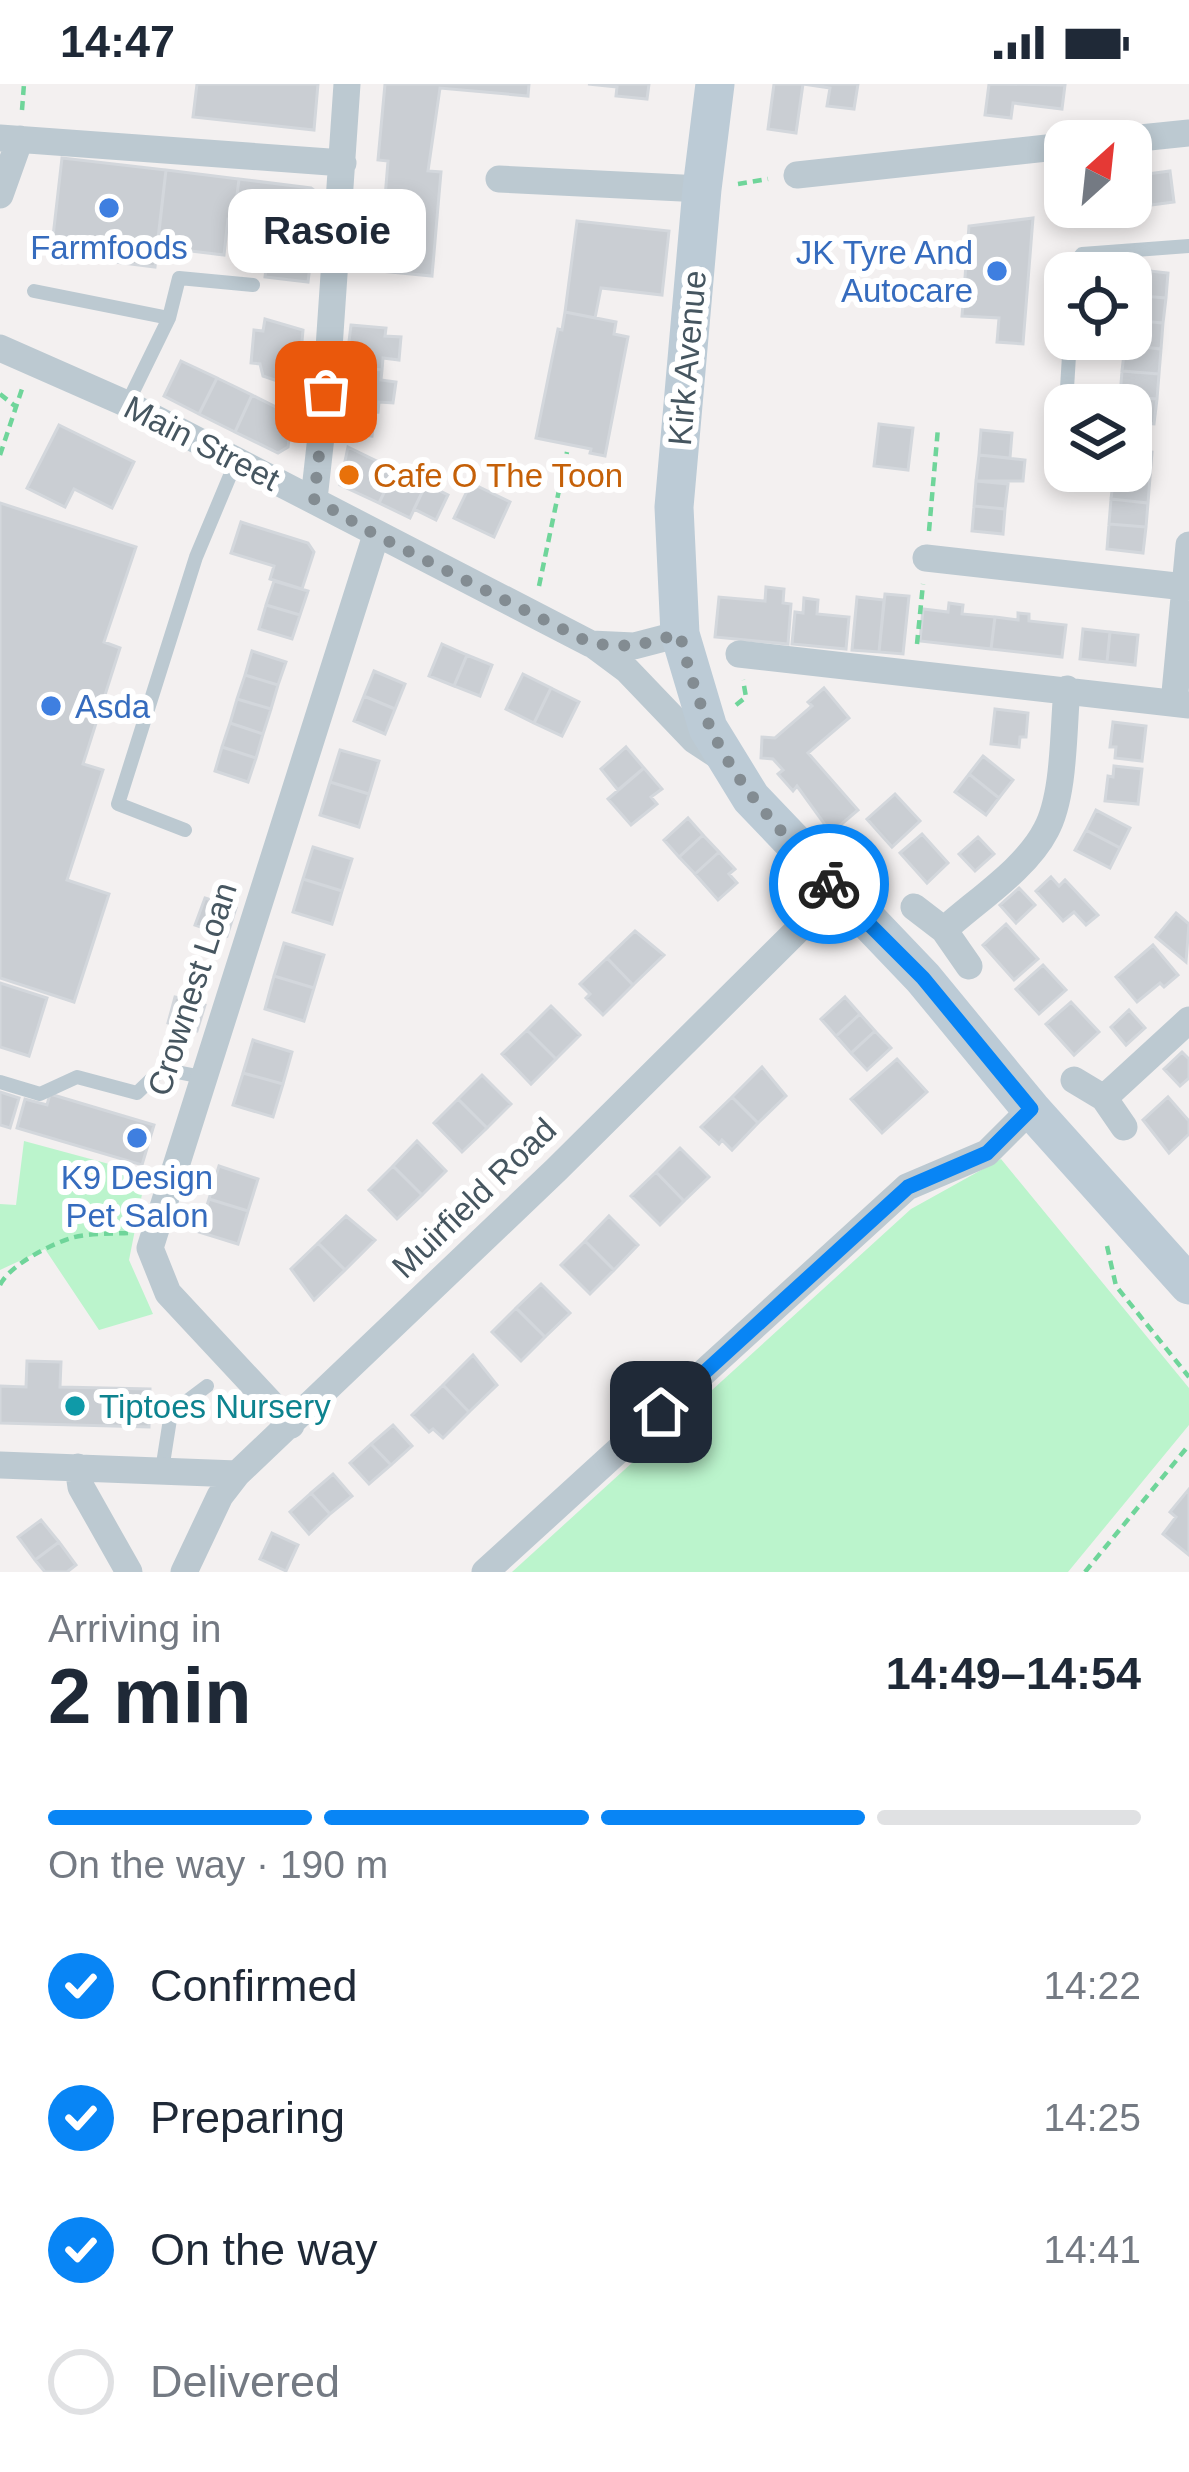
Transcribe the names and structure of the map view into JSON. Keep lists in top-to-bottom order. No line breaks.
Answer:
{"streets":{"street":["Kirk Avenue","Main Street","Crownest Loan","Muirfield Road"]},"crossings":[["Kirk Avenue","Main Street"],["Main Street","Crownest Loan"],["Main Street","Muirfield Road"],["Crownest Loan","Muirfield Road"]],"places":["Farmfoods","JK Tyre And Autocare","Rasoie","Cafe O The Toon","Asda","K9 Design Pet Salon","Tiptoes Nursery"],"north":"top right","page":{"status":"14:47","bubble":"Rasoie","heading":["2 min","Arriving in","14:49–14:54"],"bar":"On the way · 190 m","list":[["Confirmed","14:22"],["Preparing","14:25"],["On the way","14:41"],"Delivered"]}}
